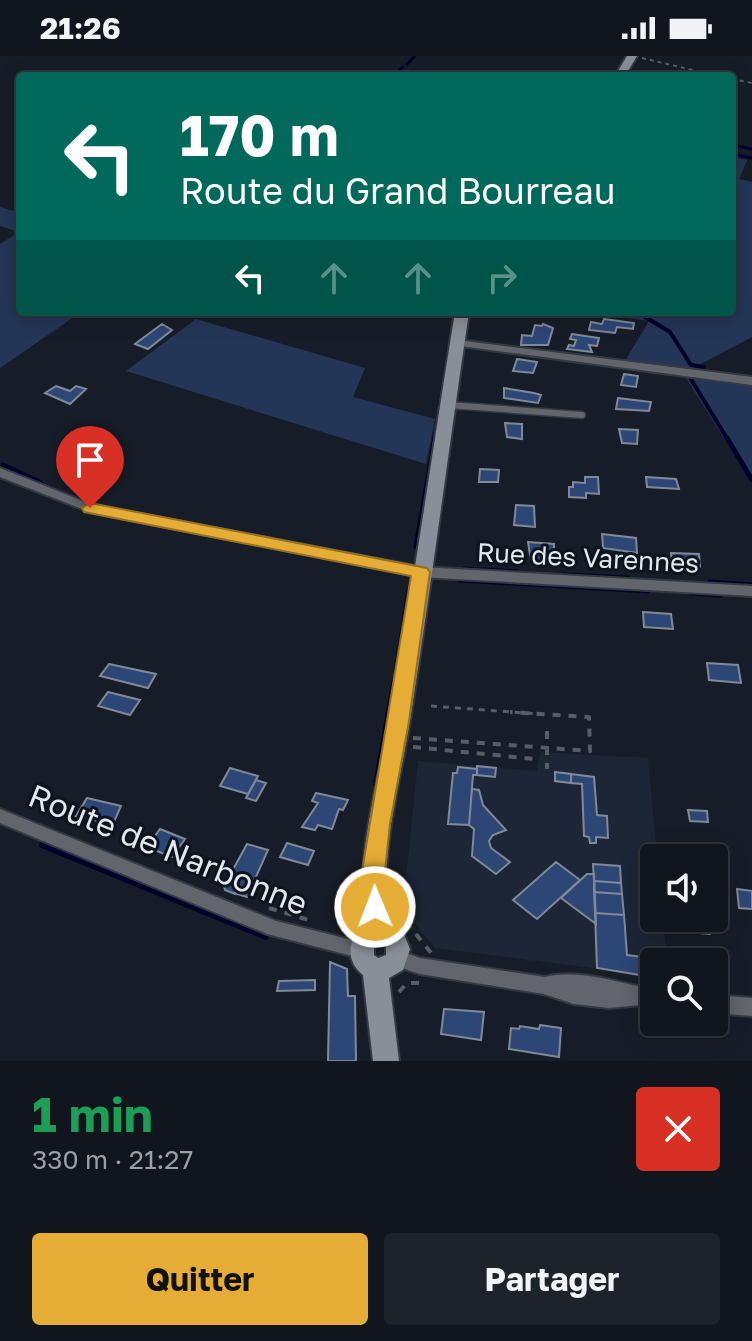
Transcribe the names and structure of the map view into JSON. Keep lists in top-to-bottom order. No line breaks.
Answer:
{"streets":{"street":["Rue des Varennes","Route de Narbonne"]},"page":{"status":"21:26","turn":["170 m","Route du Grand Bourreau"],"heading":["1 min","330 m · 21:27"],"buttons":["Quitter","Partager"]}}
